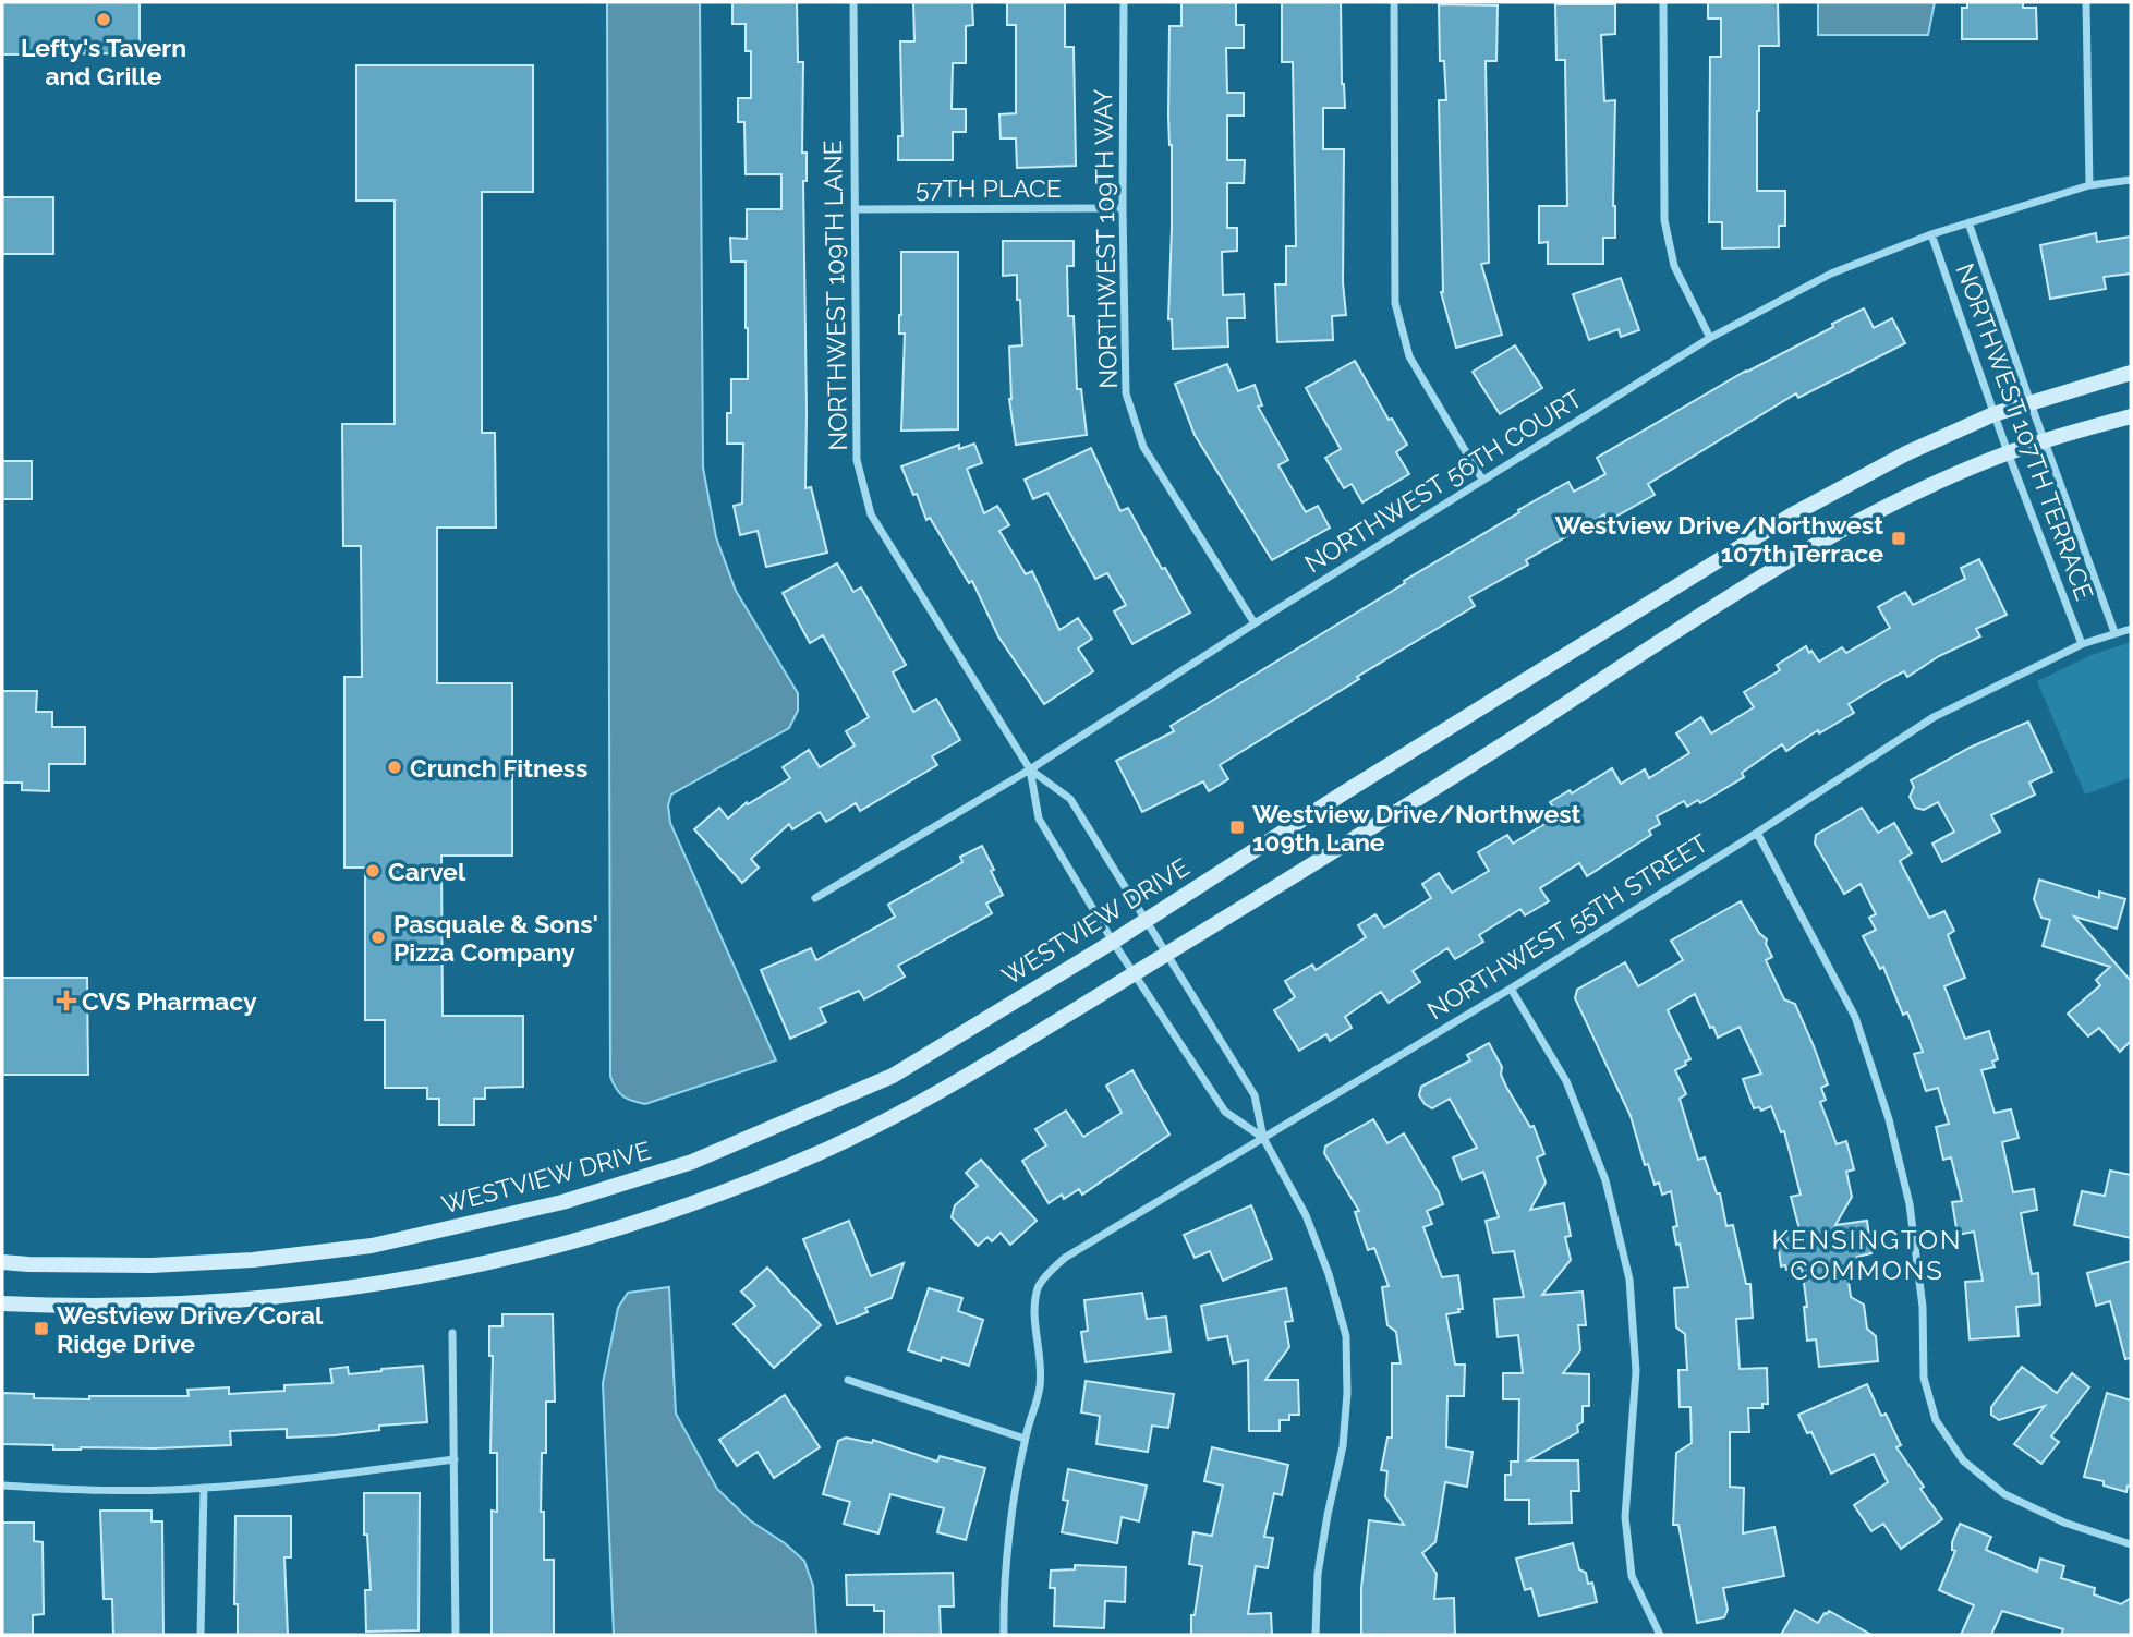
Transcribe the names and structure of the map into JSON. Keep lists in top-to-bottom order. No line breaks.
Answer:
{"streets":{"street":["57TH PLACE","NORTHWEST 109TH WAY","NORTHWEST 109TH LANE","NORTHWEST 107TH TERRACE","NORTHWEST 56TH COURT","WESTVIEW DRIVE","NORTHWEST 55TH STREET"]},"crossings":[["57TH PLACE","NORTHWEST 109TH WAY"],["57TH PLACE","NORTHWEST 109TH LANE"],["NORTHWEST 109TH WAY","NORTHWEST 56TH COURT"],["NORTHWEST 109TH LANE","NORTHWEST 56TH COURT"],["NORTHWEST 109TH LANE","WESTVIEW DRIVE"],["NORTHWEST 109TH LANE","NORTHWEST 55TH STREET"],["NORTHWEST 107TH TERRACE","NORTHWEST 56TH COURT"],["NORTHWEST 107TH TERRACE","WESTVIEW DRIVE"],["NORTHWEST 107TH TERRACE","NORTHWEST 55TH STREET"]],"districts":["KENSINGTON COMMONS"],"places":{"other":["Lefty's Tavern and Grille","Crunch Fitness","Carvel","Pasquale & Sons' Pizza Company"],"transit":["Westview Drive/Northwest 107th Terrace","Westview Drive/Northwest 109th Lane","Westview Drive/Coral Ridge Drive"],"health":["CVS Pharmacy"]}}
